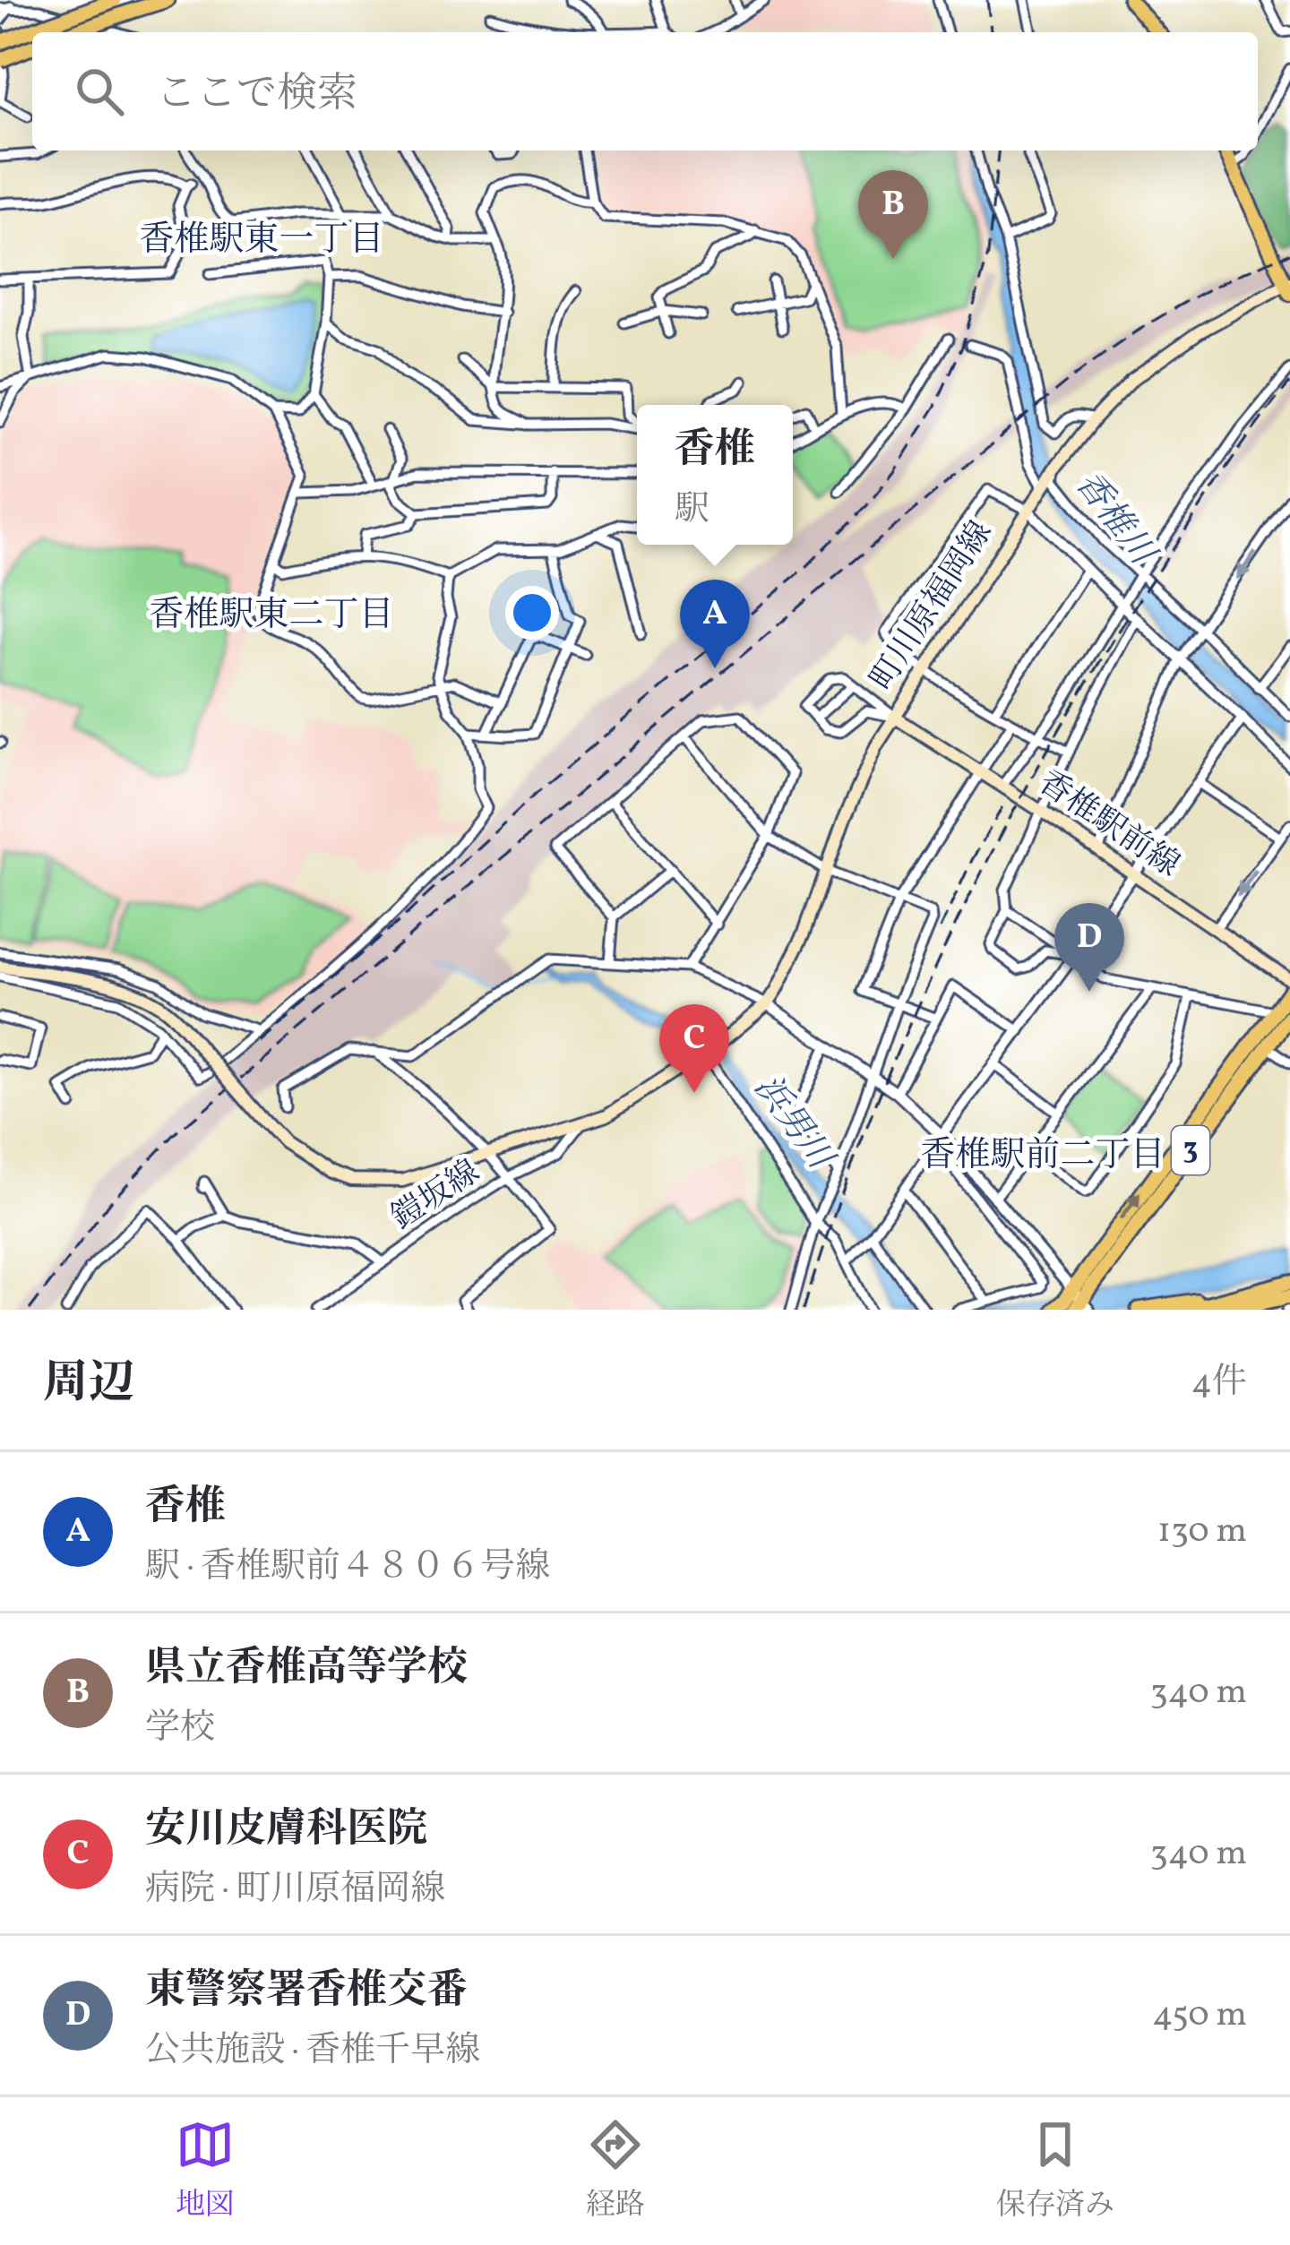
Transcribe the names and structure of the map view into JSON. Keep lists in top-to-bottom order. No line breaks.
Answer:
{"streets":{"highway":["3"],"main road":["町川原福岡線","香椎駅前線"],"street":["鎧坂線"]},"crossings":[["町川原福岡線","香椎駅前線"]],"districts":["香椎駅東一丁目","香椎駅東二丁目","香椎駅前二丁目"],"water":["香椎川","浜男川"],"page":{"search":"ここで検索","pins":["B","A","D","C"],"popup":["香椎","駅"],"heading":["周辺","4件"],"list":[{"mark":"A","name":"香椎","note":"駅 · 香椎駅前４８０６号線","value":"130 m"},{"mark":"B","name":"県立香椎高等学校","note":"学校","value":"340 m"},{"mark":"C","name":"安川皮膚科医院","note":"病院 · 町川原福岡線","value":"340 m"},{"mark":"D","name":"東警察署香椎交番","note":"公共施設 · 香椎千早線","value":"450 m"}],"nav":["地図","経路","保存済み"]}}
